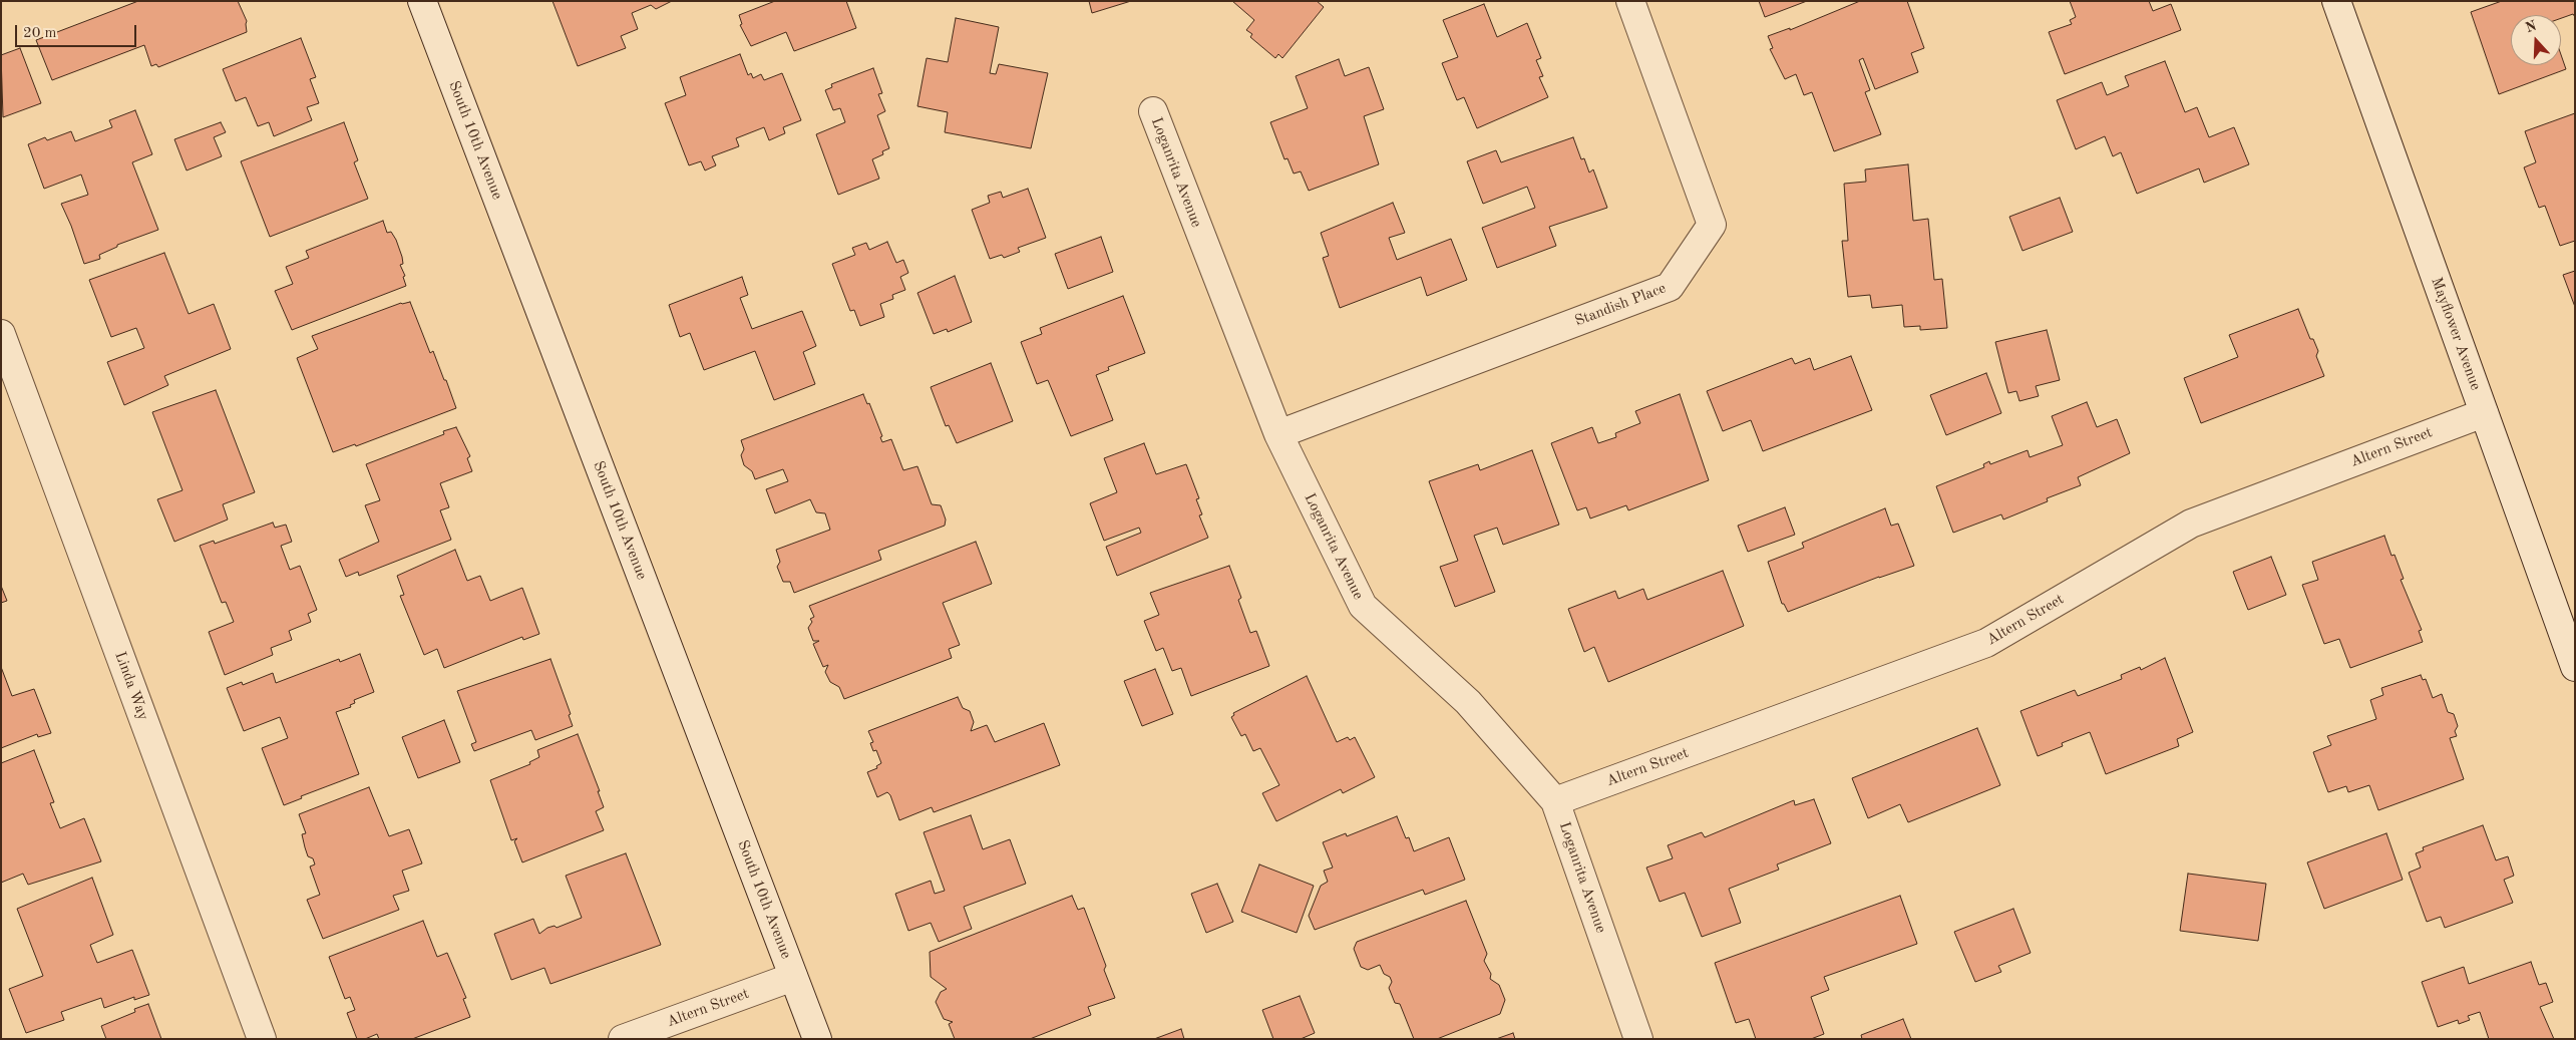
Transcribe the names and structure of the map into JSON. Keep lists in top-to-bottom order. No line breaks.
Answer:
{"streets":{"street":["South 10th Avenue","Loganrita Avenue","Standish Place","Mayflower Avenue","Altern Street","Linda Way"]},"crossings":[["South 10th Avenue","Altern Street"],["Loganrita Avenue","Standish Place"],["Loganrita Avenue","Altern Street"],["Mayflower Avenue","Altern Street"]],"scale_bar":"20 m","north":"top"}
